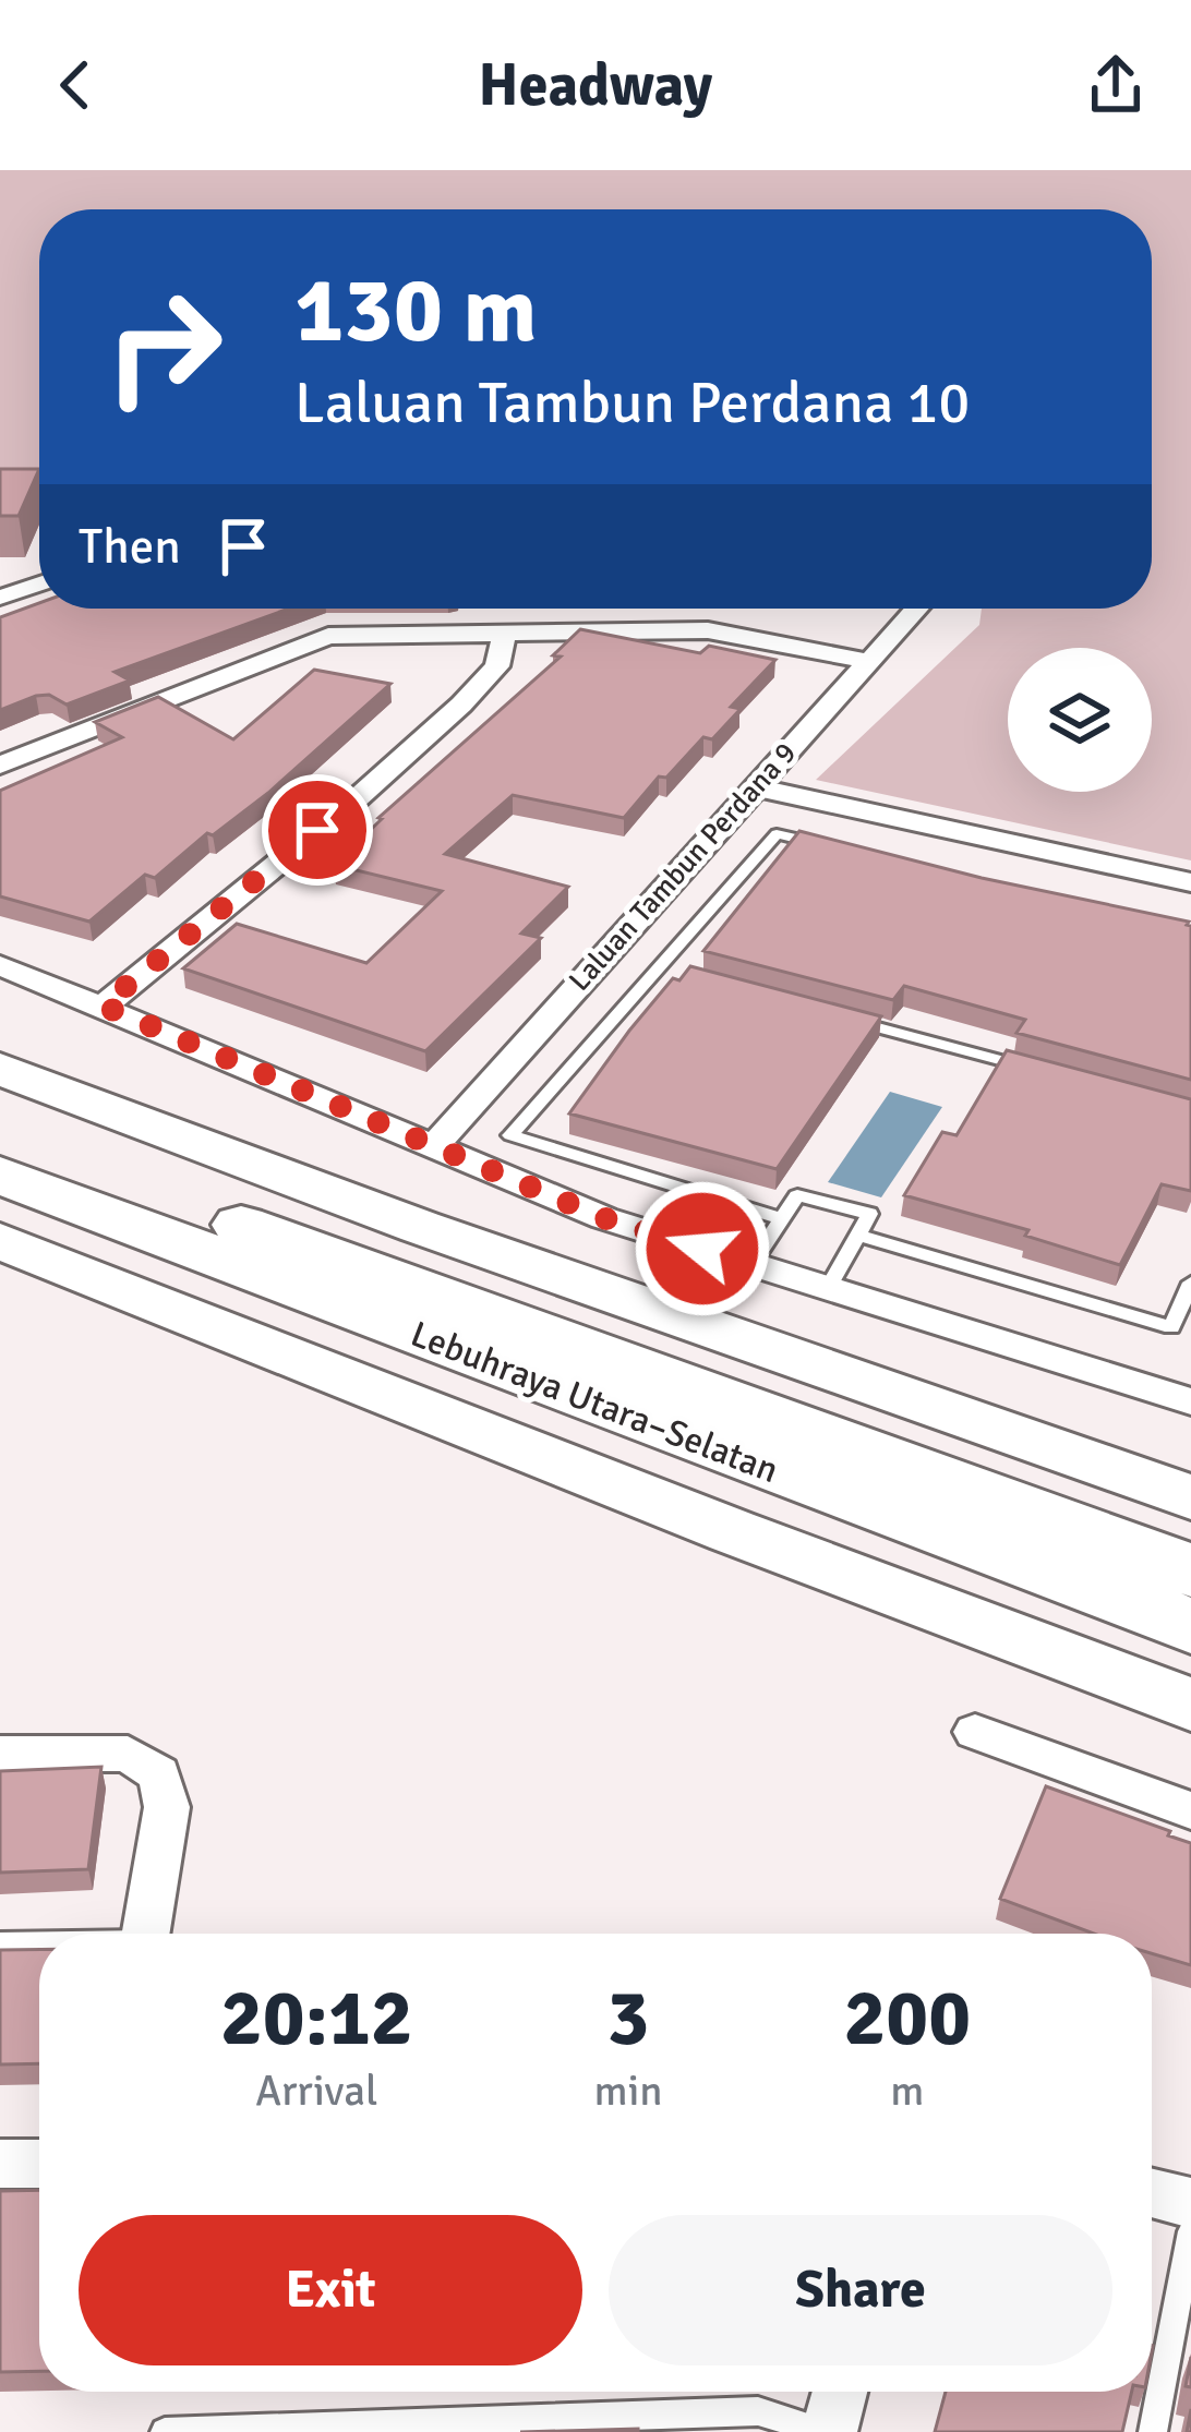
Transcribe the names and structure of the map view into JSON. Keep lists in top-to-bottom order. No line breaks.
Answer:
{"streets":{"highway":["Lebuhraya Utara–Selatan"],"street":["Laluan Tambun Perdana 9"]},"page":{"header":"Headway","turn":["130 m","Laluan Tambun Perdana 10"],"then":"Then","eta":["20:12","Arrival","3","min","200","m"],"buttons":["Exit","Share"]}}
